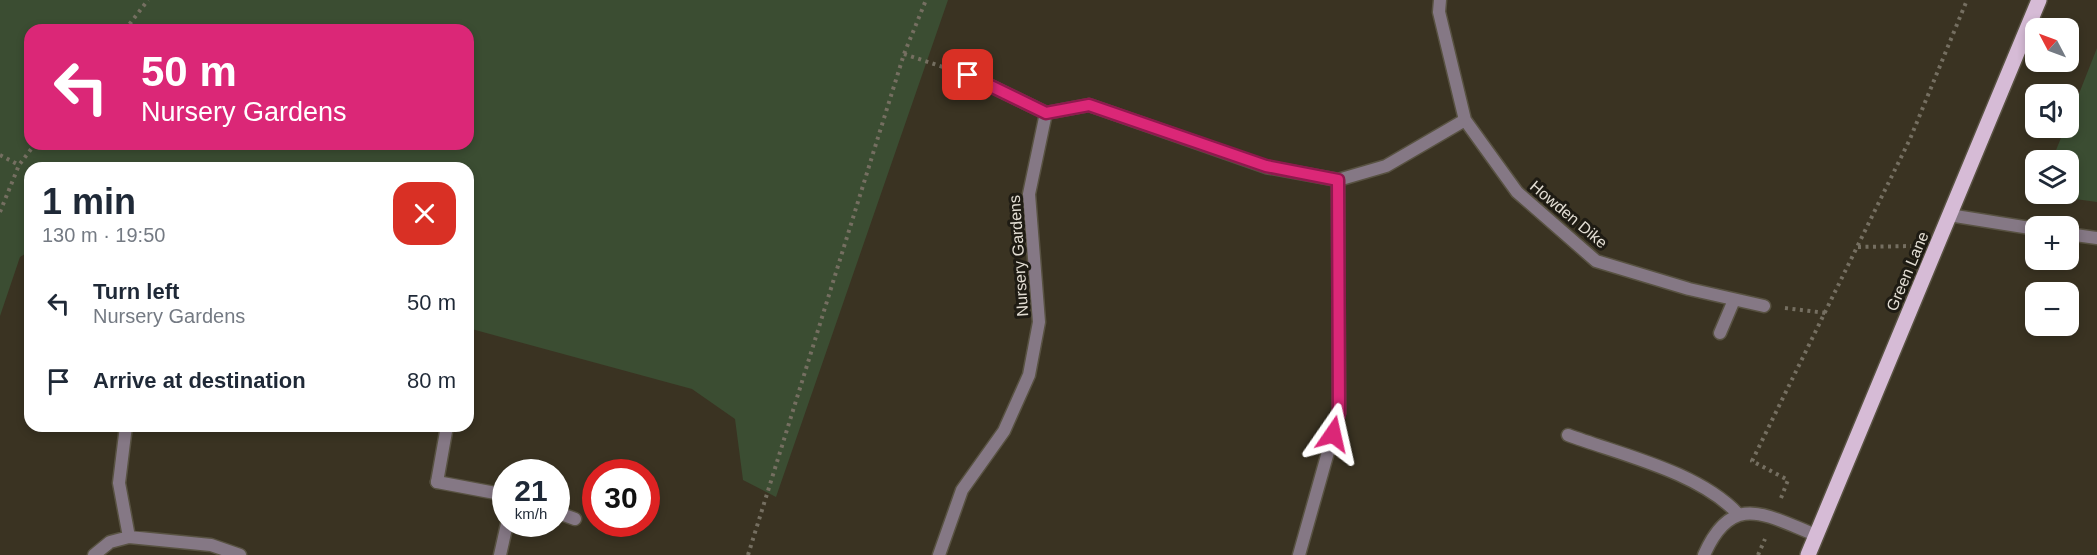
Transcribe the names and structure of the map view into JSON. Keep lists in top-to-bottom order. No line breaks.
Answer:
{"streets":{"main road":["Green Lane"],"street":["Howden Dike","Nursery Gardens"]},"north":"top left","page":{"map_buttons":["+","−"],"turn":["50 m","Nursery Gardens"],"heading":["1 min","130 m · 19:50"],"list":[{"name":"Turn left","note":"Nursery Gardens","value":"50 m"},{"name":"Arrive at destination","value":"80 m"}],"speed":"21 km/h","limit":"30"}}
